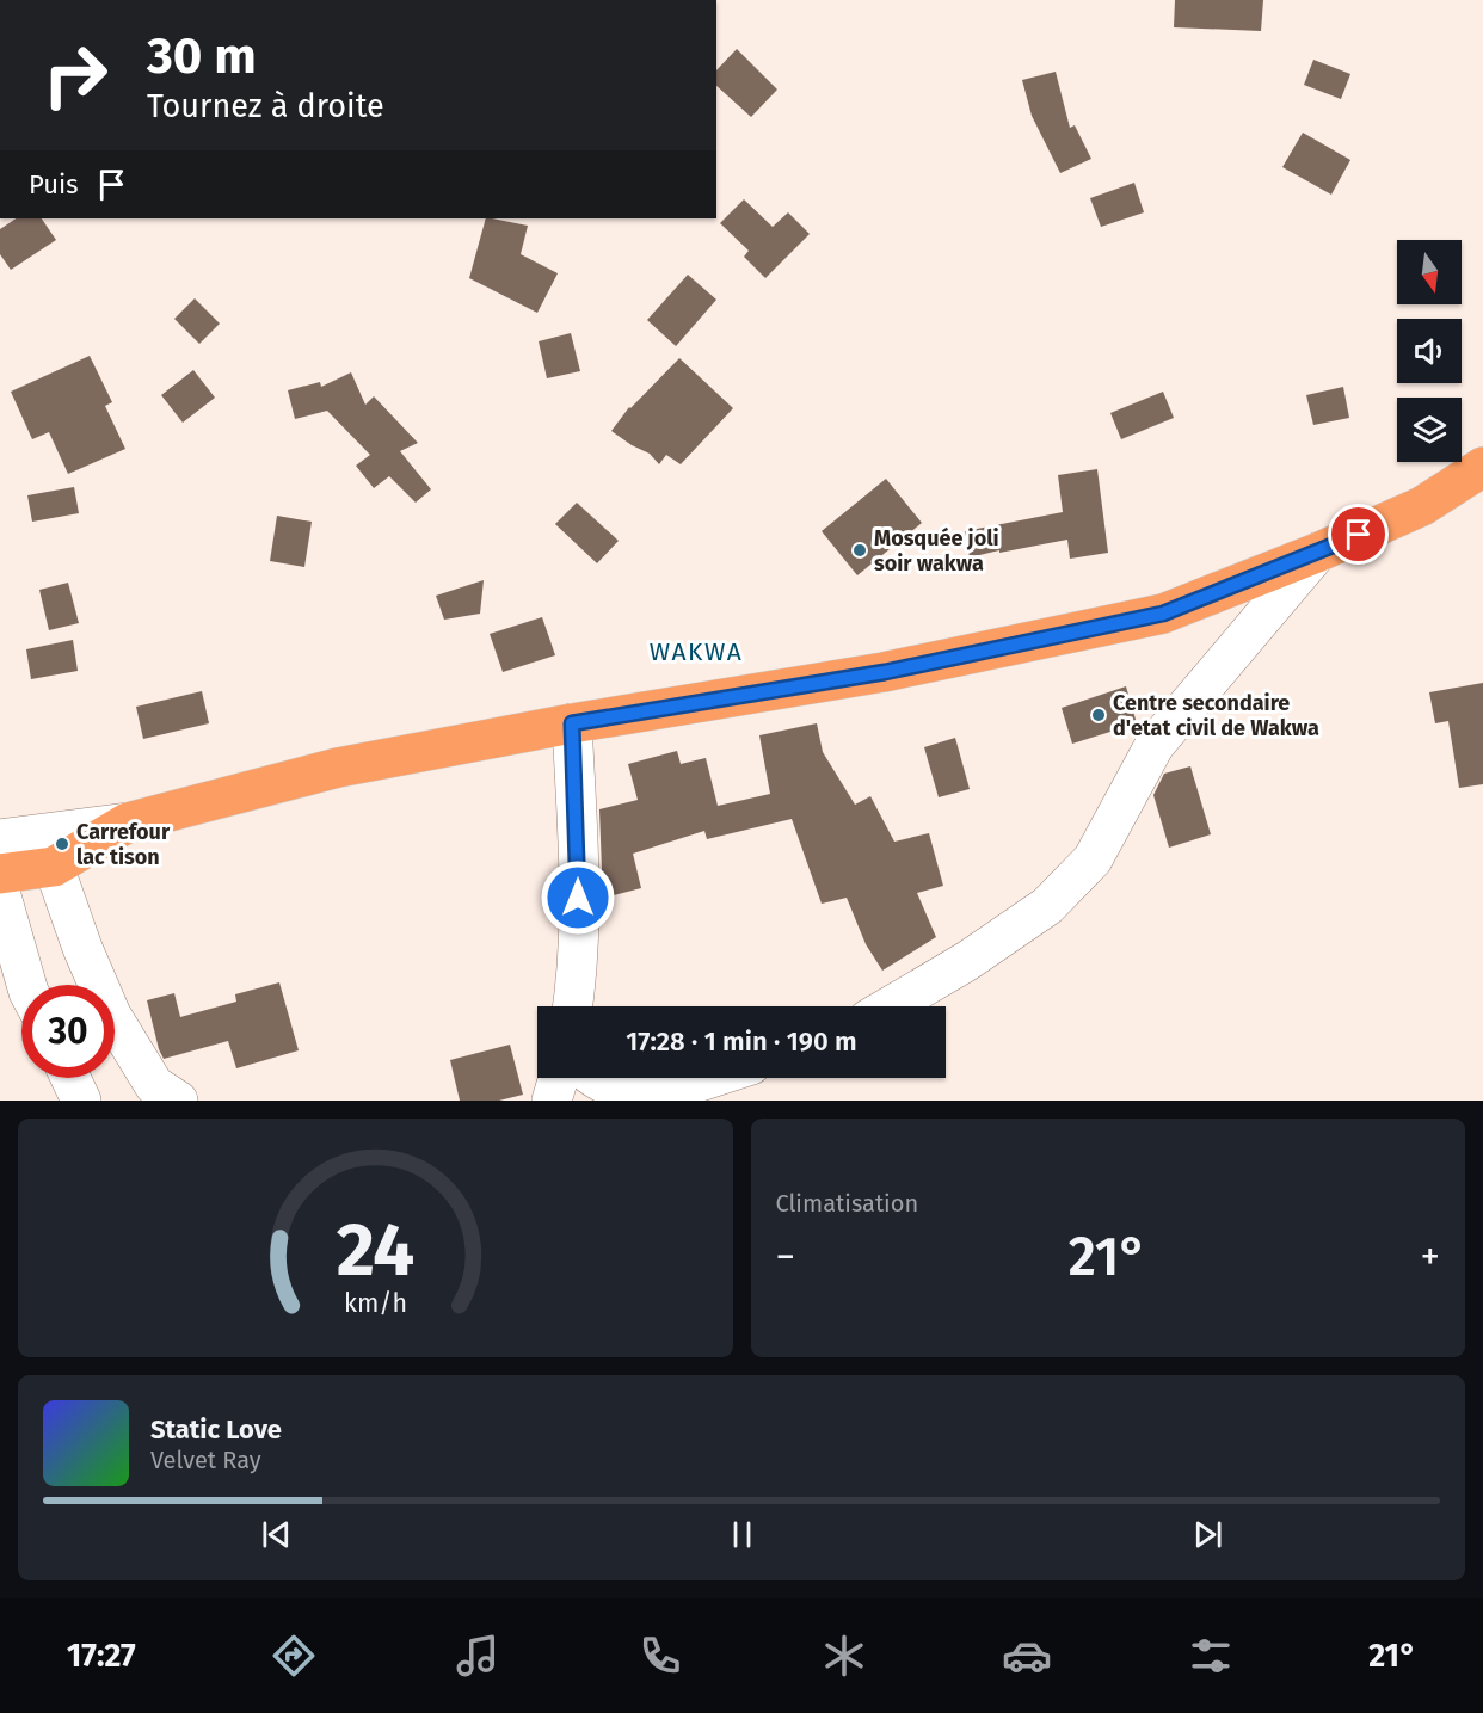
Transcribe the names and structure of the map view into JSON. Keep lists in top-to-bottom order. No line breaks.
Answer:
{"districts":["WAKWA"],"places":["Mosquée joli soir wakwa","Centre secondaire d'etat civil de Wakwa","Carrefour lac tison"],"north":"bottom","page":{"turn":["30 m","Tournez à droite"],"then":"Puis","limit":"30","trip":"17:28 · 1 min · 190 m","tile":"Climatisation","heat":["−","21°","+"],"song":["Static Love","Velvet Ray"],"tabs":["17:27","21°"],"gauge":["24","km/h"]}}
